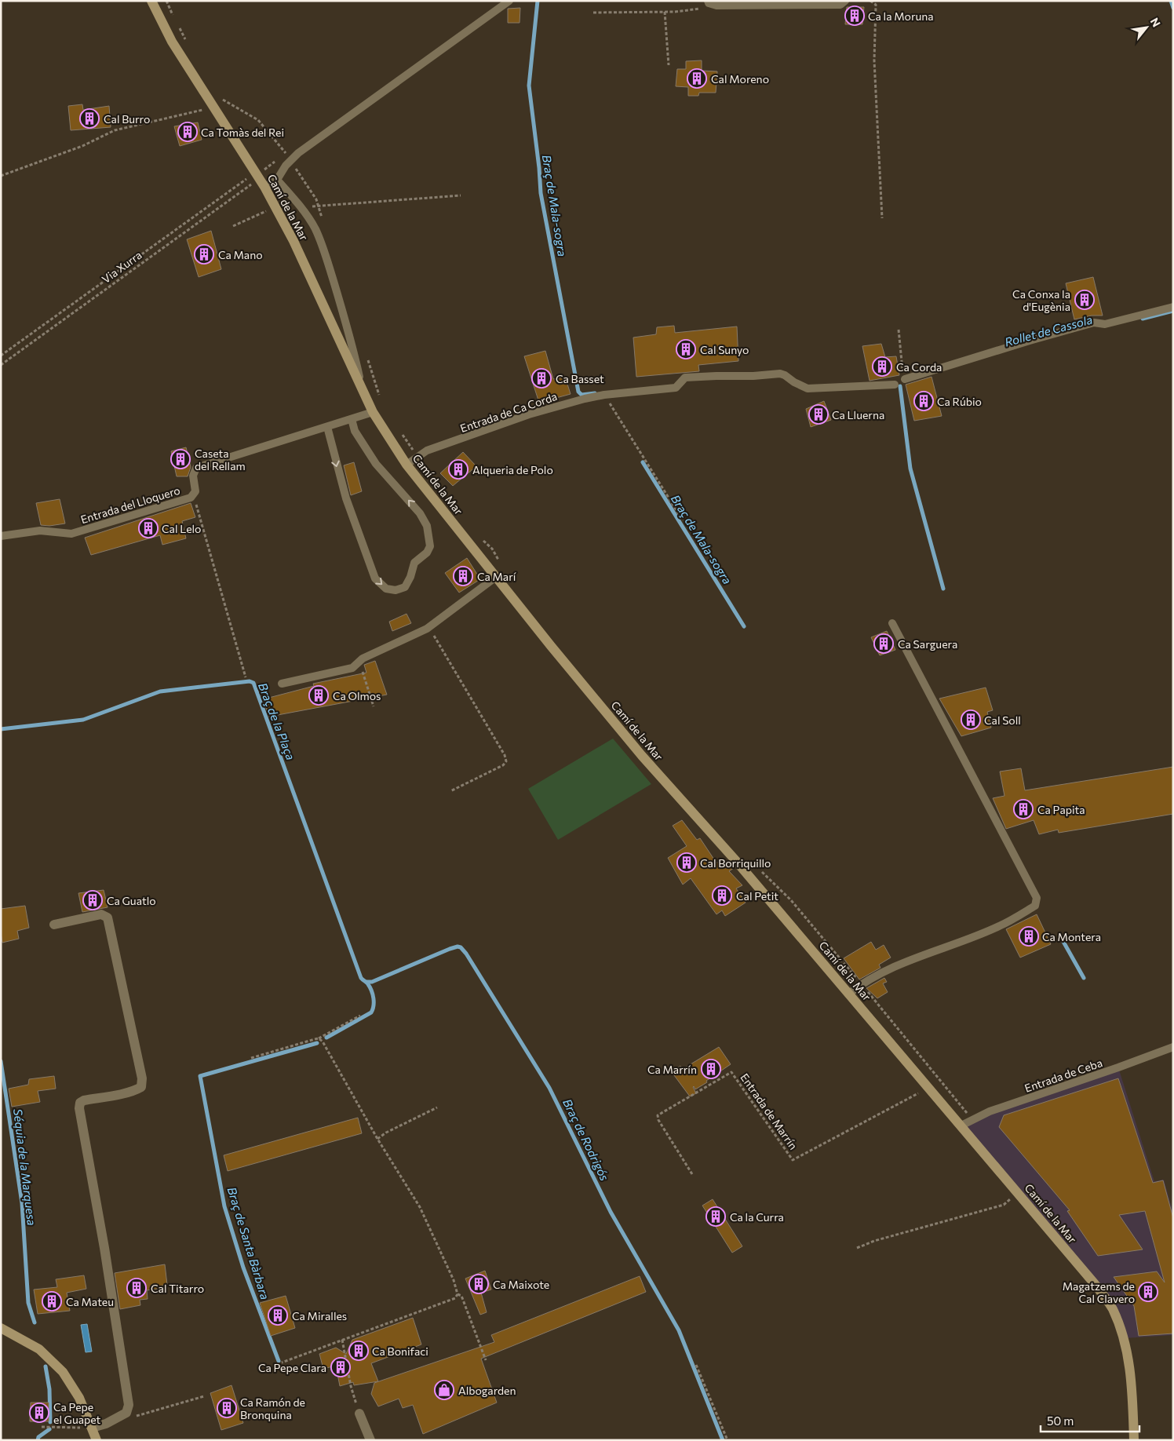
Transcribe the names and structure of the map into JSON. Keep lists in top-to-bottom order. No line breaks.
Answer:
{"streets":{"main road":["Camí de la Mar"],"lane":["Entrada de Ca Corda","Entrada del Lloquero","Entrada de Ceba"],"path":["Via Xurra","Entrada de Marrín"]},"crossings":[["Camí de la Mar","Entrada de Ca Corda"],["Camí de la Mar","Entrada del Lloquero"],["Camí de la Mar","Entrada de Ceba"],["Camí de la Mar","Entrada de Marrín"]],"water":["Braç de Mala-sogra","Rollet de Cassola","Braç de la Plaça","Braç de Rodrigós","Séquia de la Marquesa","Braç de Santa Bàrbara"],"places":{"building":["Ca la Moruna","Cal Moreno","Cal Burro","Ca Tomàs del Rei","Ca Mano","Ca Conxa la d'Eugènia","Cal Sunyo","Ca Corda","Ca Basset","Ca Rúbio","Ca Lluerna","Caseta del Rellam","Alqueria de Polo","Cal Lelo","Ca Marí","Ca Sarguera","Ca Olmos","Cal Soll","Ca Papita","Cal Borriquillo","Cal Petit","Ca Guatlo","Ca Montera","Ca Marrín","Ca la Curra","Ca Maixote","Cal Titarro","Magatzems de Cal Clavero","Ca Mateu","Ca Miralles","Ca Bonifaci","Ca Pepe Clara","Ca Ramón de Bronquina","Ca Pepe el Guapet"],"shop":["Albogarden"]},"scale_bar":"50 m","north":"top right"}
